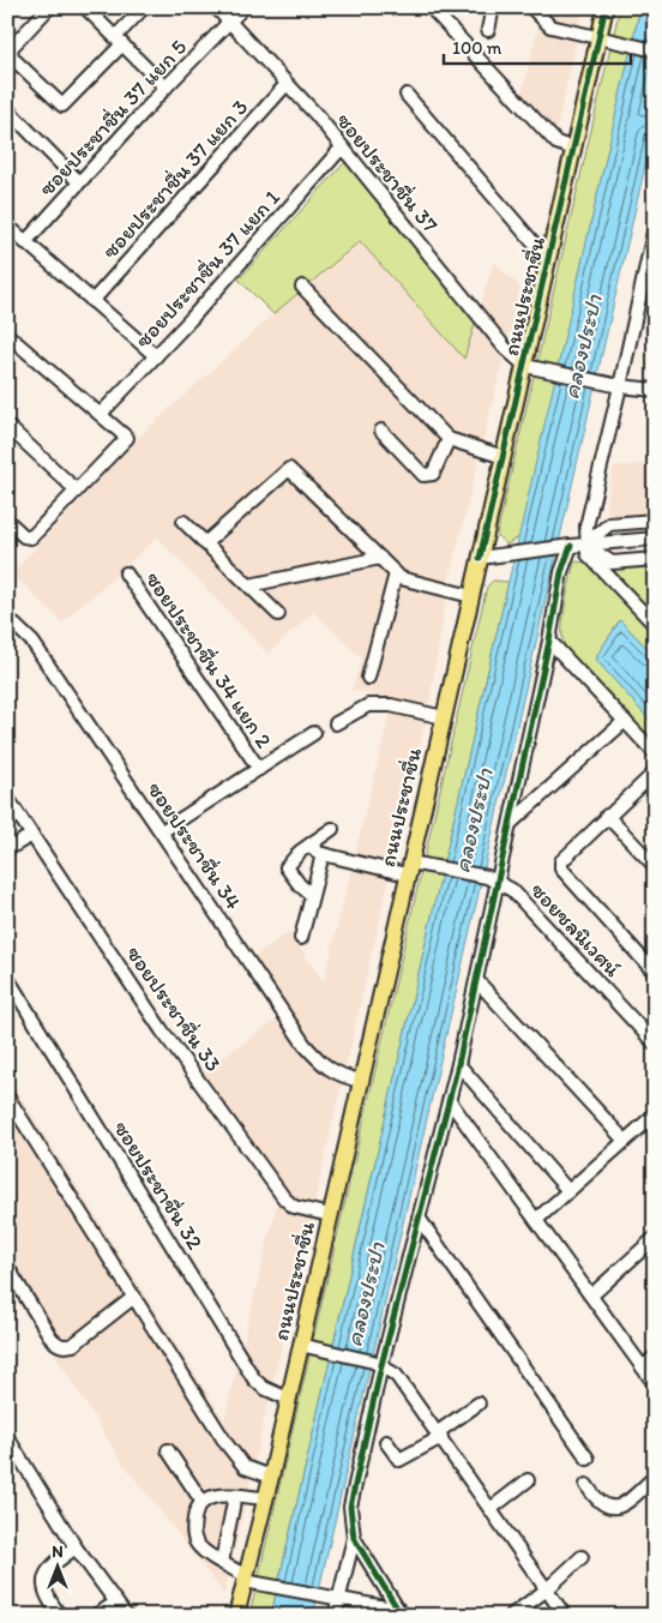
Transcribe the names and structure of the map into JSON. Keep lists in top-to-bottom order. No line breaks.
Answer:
{"streets":{"main road":["ถนนประชาชื่น"],"street":["ซอยประชาชื่น 37 แยก 5","ซอยประชาชื่น 37","ซอยประชาชื่น 37 แยก 3","ซอยประชาชื่น 37 แยก 1","ซอยประชาชื่น 34 แยก 2","ซอยประชาชื่น 34","ซอยชลนิเวศน์","ซอยประชาชื่น 33","ซอยประชาชื่น 32"]},"crossings":[["ซอยประชาชื่น 37 แยก 5","ซอยประชาชื่น 37"],["ซอยประชาชื่น 37","ซอยประชาชื่น 37 แยก 3"],["ซอยประชาชื่น 37","ซอยประชาชื่น 37 แยก 1"],["ซอยประชาชื่น 37","ถนนประชาชื่น"],["ถนนประชาชื่น","ซอยประชาชื่น 34"],["ถนนประชาชื่น","ซอยประชาชื่น 33"],["ถนนประชาชื่น","ซอยประชาชื่น 32"],["ซอยประชาชื่น 34 แยก 2","ซอยประชาชื่น 34"]],"water":["คลองประปา"],"scale_bar":"100 m","north":"top"}
